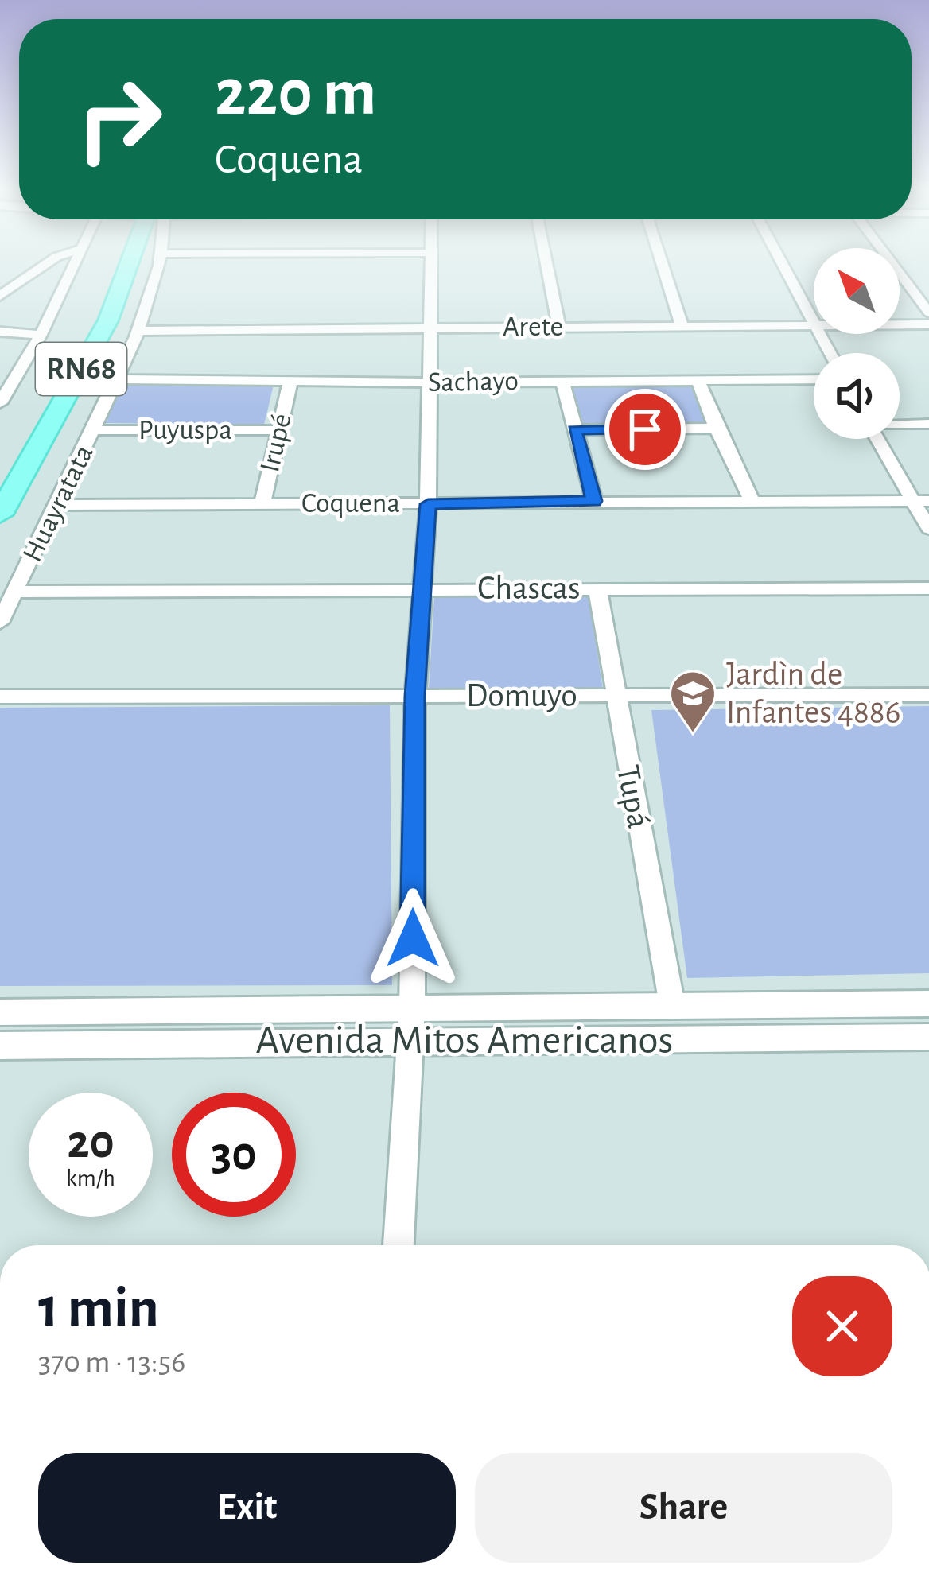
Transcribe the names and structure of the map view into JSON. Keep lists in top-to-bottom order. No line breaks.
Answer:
{"streets":{"main road":["RN68"],"street":["Arete","Sachayo","Puyuspa","Irupé","Huayratata","Coquena","Chascas","Domuyo","Tupá","Avenida Mitos Americanos"]},"crossings":[["Arete","Huayratata"],["Sachayo","Irupé"],["Sachayo","Huayratata"],["Puyuspa","Irupé"],["Puyuspa","Huayratata"],["Irupé","Coquena"],["Huayratata","Coquena"],["Huayratata","Chascas"],["Chascas","Tupá"],["Domuyo","Tupá"],["Tupá","Avenida Mitos Americanos"]],"places":{"school or university":["Jardìn de Infantes 4886"]},"north":"top left","page":{"turn":["220 m","Coquena"],"speed":"20 km/h","limit":"30","heading":["1 min","370 m · 13:56"],"buttons":["Exit","Share"]}}
